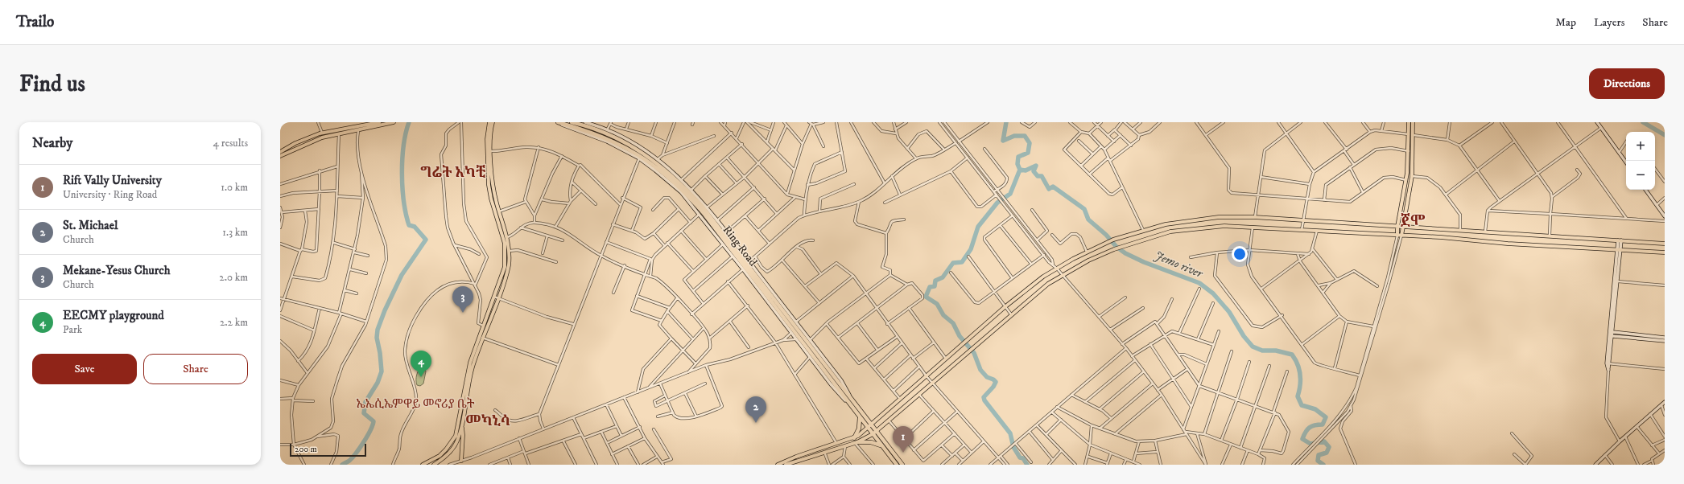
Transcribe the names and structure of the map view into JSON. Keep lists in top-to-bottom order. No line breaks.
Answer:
{"streets":{"highway":["Ring Road"]},"districts":["ግሬት አካቺ","ጀሞ","ኤኤሲኤምዋይ መኖሪያ ቤት","መካኒሳ"],"water":["Jemo river"],"scale_bar":"200 m","page":{"header":"Trailo","nav":["Map","Layers","Share"],"buttons":["Directions",["Save","Share"]],"title":"Find us","heading":["Nearby","4 results"],"map_buttons":["+","−"],"list":[{"mark":"1","name":"Rift Vally University","note":"University · Ring Road","value":"1.0 km"},{"mark":"2","name":"St. Michael","note":"Church","value":"1.3 km"},{"mark":"3","name":"Mekane-Yesus Church","note":"Church","value":"2.0 km"},{"mark":"4","name":"EECMY playground","note":"Park","value":"2.2 km"}],"pins":["3","4","2","1"],"scale":"200 m"}}
